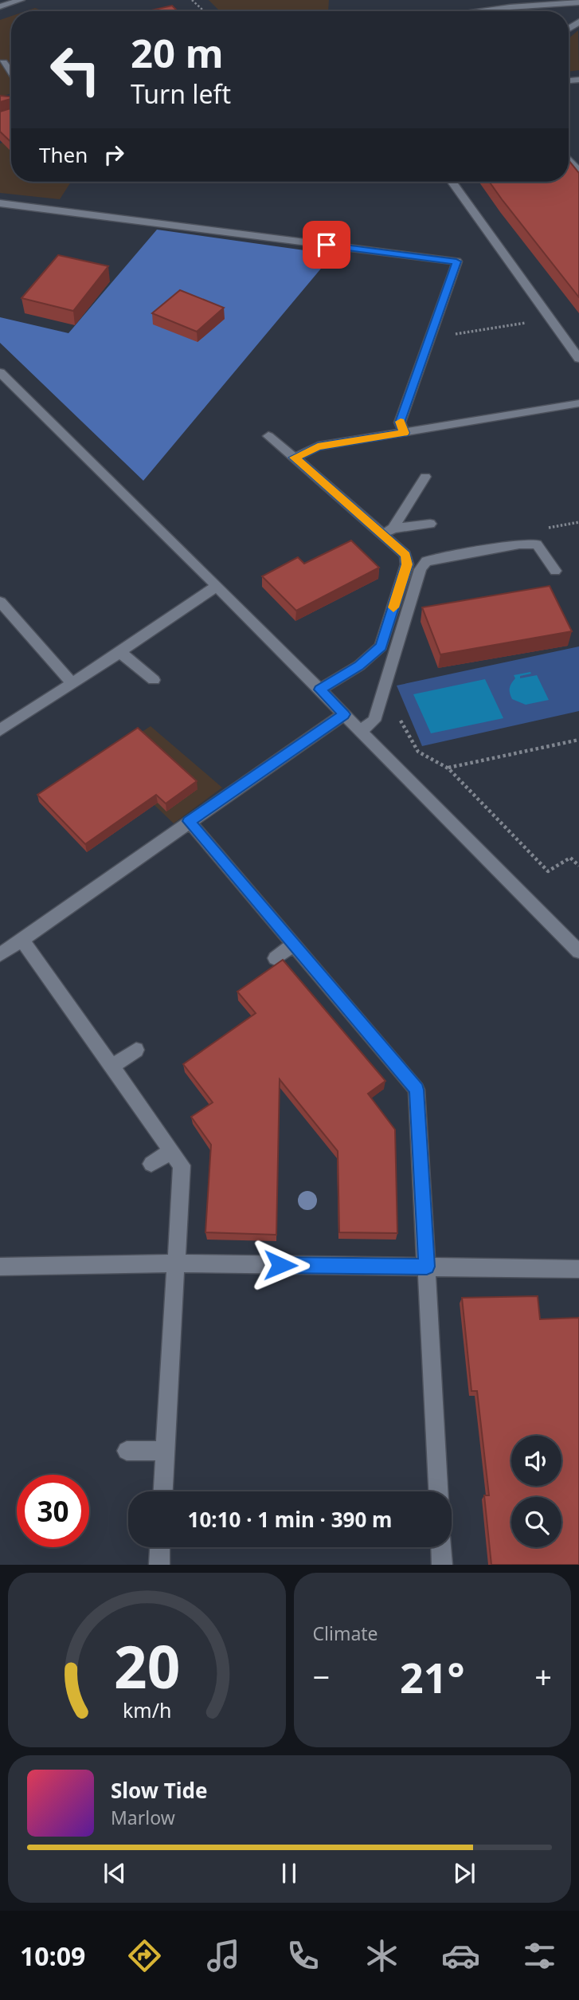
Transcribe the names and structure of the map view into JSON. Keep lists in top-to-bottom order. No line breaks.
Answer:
{"page":{"turn":["20 m","Turn left"],"then":"Then","limit":"30","trip":"10:10 · 1 min · 390 m","tile":"Climate","heat":["−","21°","+"],"song":["Slow Tide","Marlow"],"tabs":"10:09","gauge":["20","km/h"]}}
